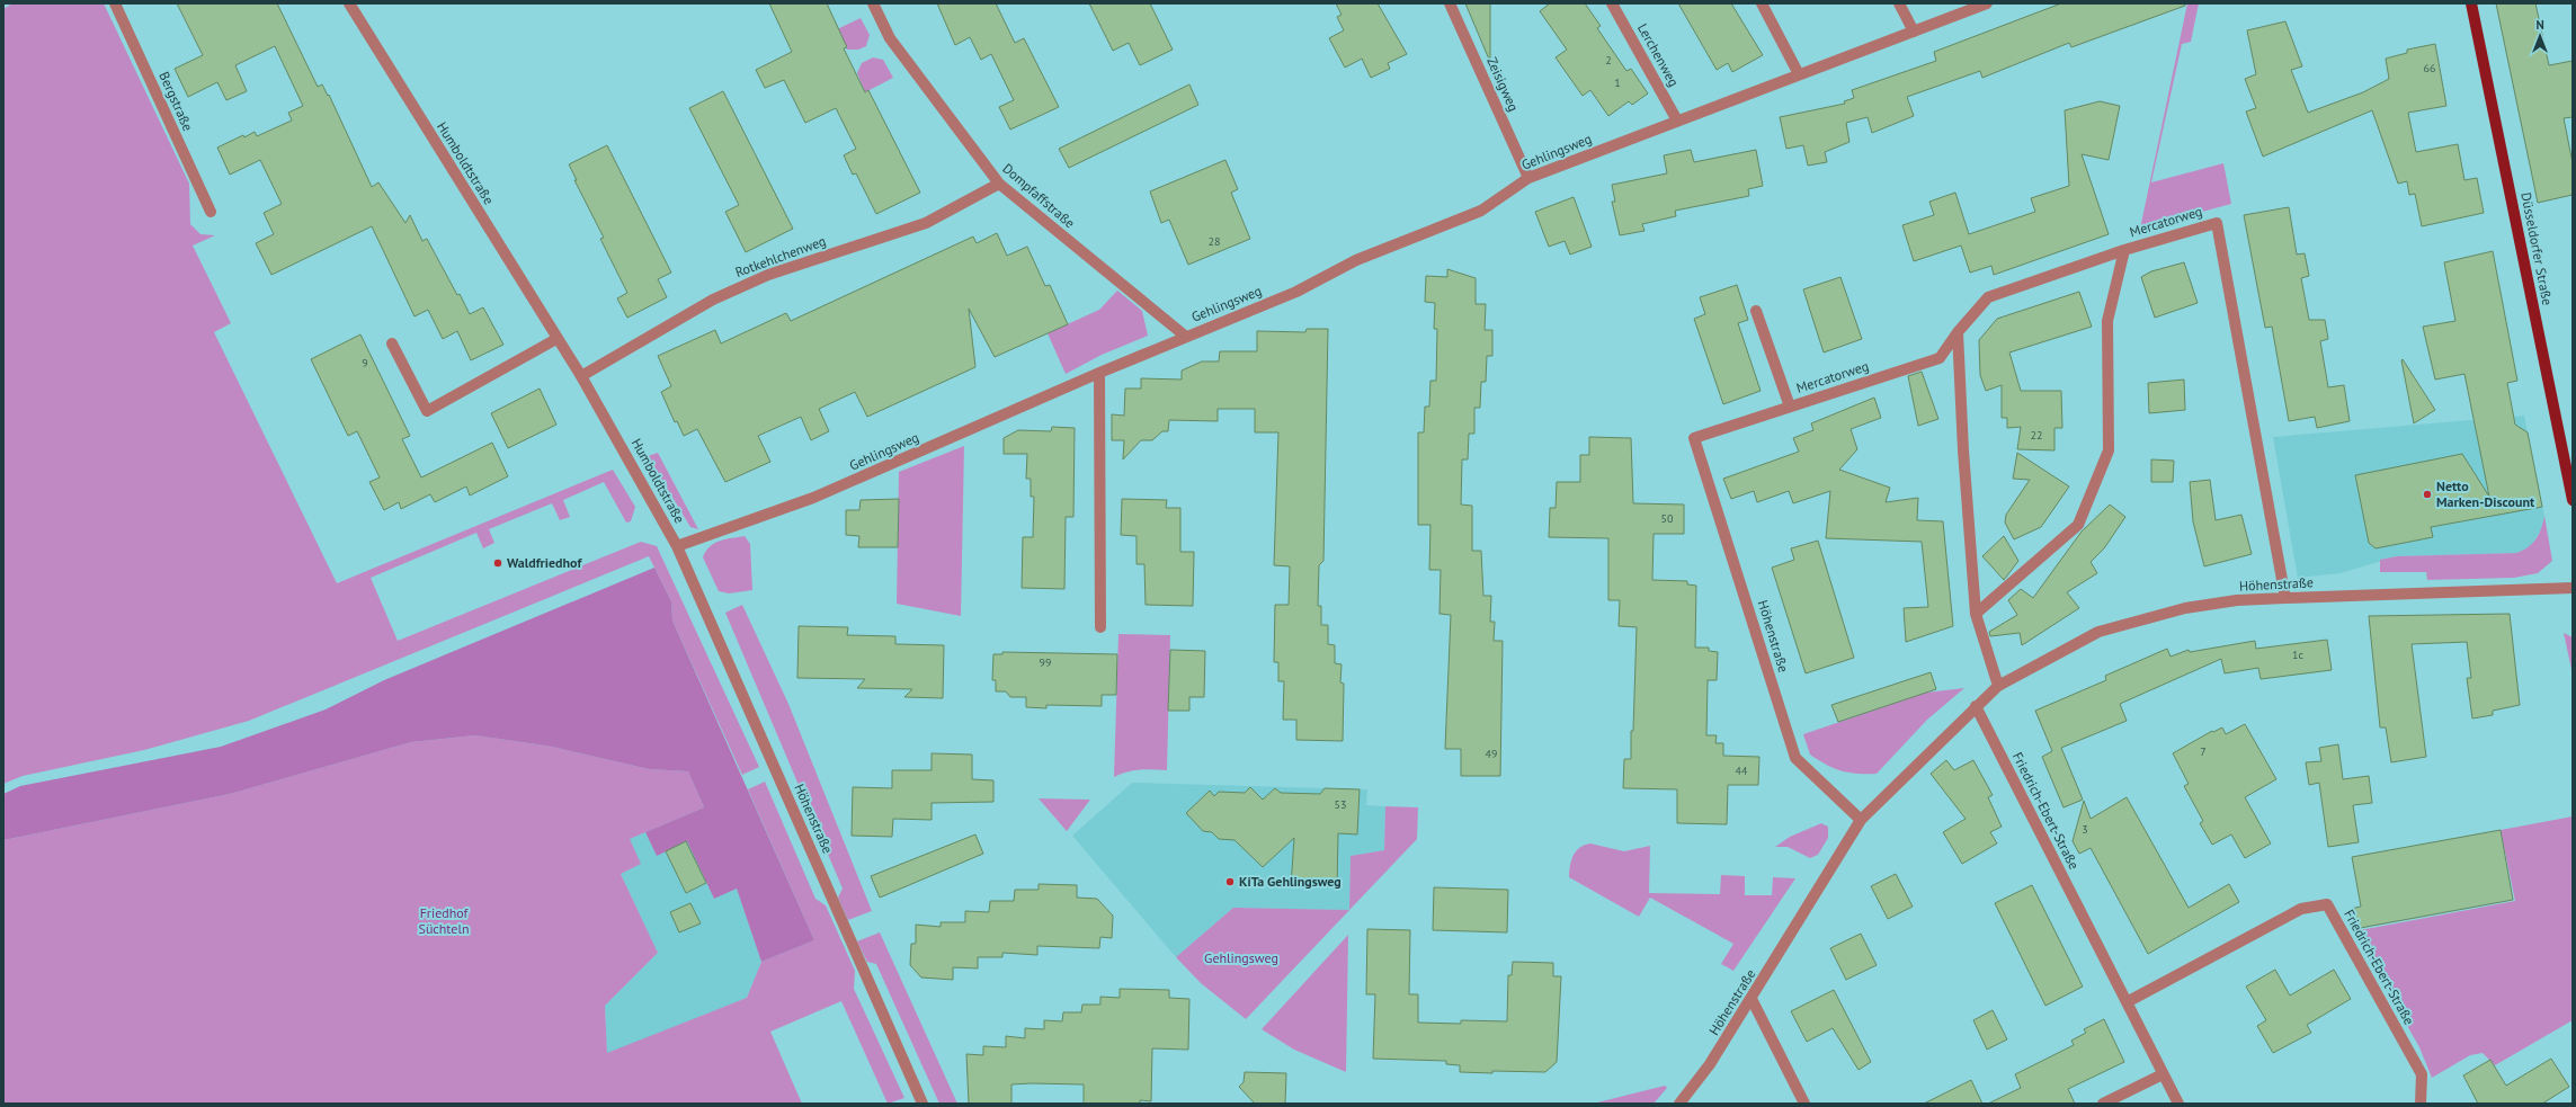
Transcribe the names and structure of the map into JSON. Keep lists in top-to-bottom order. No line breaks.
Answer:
{"streets":{"main road":["Düsseldorfer Straße"],"street":["Lerchenweg","Zeisigweg","Bergstraße","Gehlingsweg","Humboldtstraße","Dompfaffstraße","Mercatorweg","Rotkehlchenweg","Höhenstraße","Friedrich-Ebert-Straße"]},"crossings":[["Lerchenweg","Gehlingsweg"],["Zeisigweg","Gehlingsweg"],["Gehlingsweg","Humboldtstraße"],["Gehlingsweg","Dompfaffstraße"],["Gehlingsweg","Höhenstraße"],["Humboldtstraße","Rotkehlchenweg"],["Humboldtstraße","Höhenstraße"],["Dompfaffstraße","Rotkehlchenweg"],["Mercatorweg","Höhenstraße"],["Höhenstraße","Friedrich-Ebert-Straße"]],"parks":["Friedhof Süchteln","Gehlingsweg"],"places":["Netto Marken-Discount","Waldfriedhof","KiTa Gehlingsweg"],"house_numbers":["2","66","1","28","9","22","50","1c","99","7","49","44","53","3"],"north":"top"}
